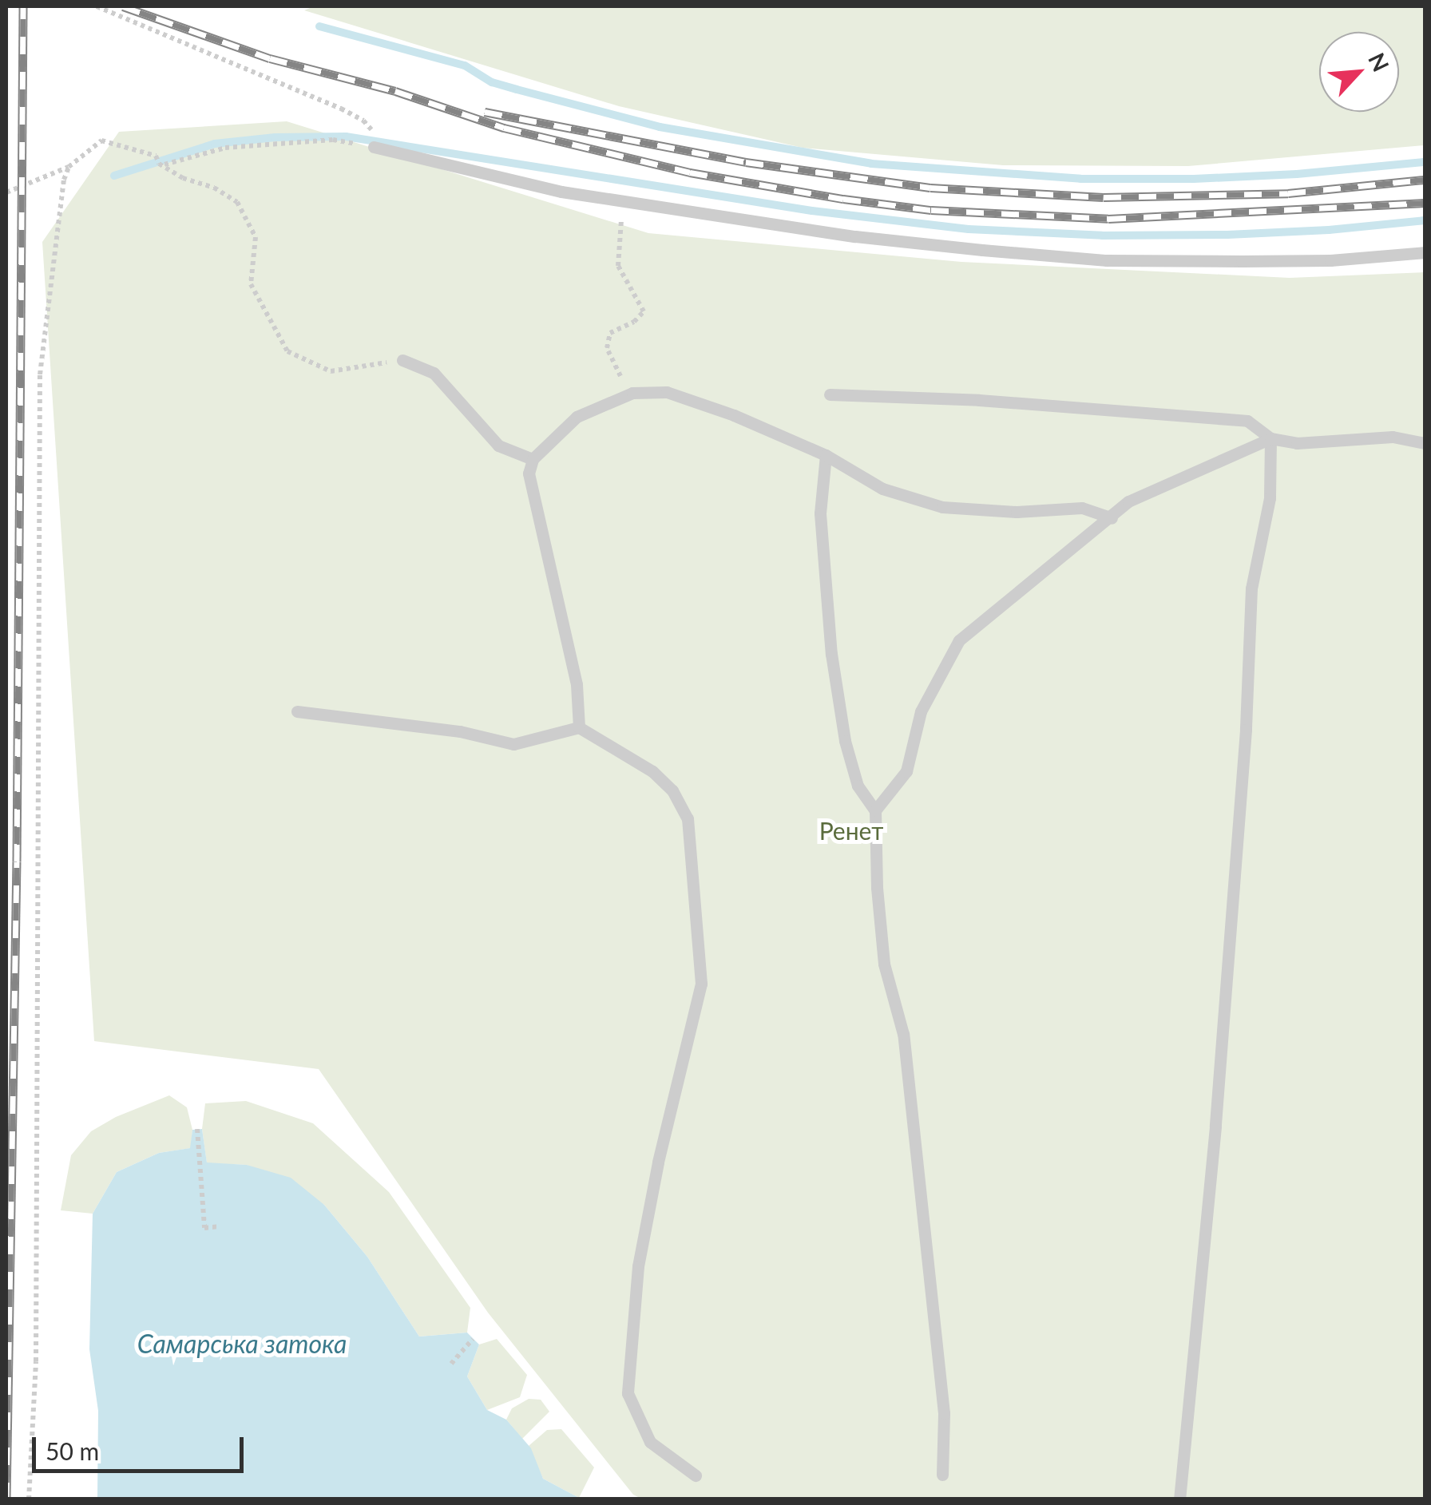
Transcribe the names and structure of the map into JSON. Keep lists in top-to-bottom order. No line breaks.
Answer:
{"water":["Самарська затока"],"parks":["Ренет"],"scale_bar":"50 m","north":"top right"}
